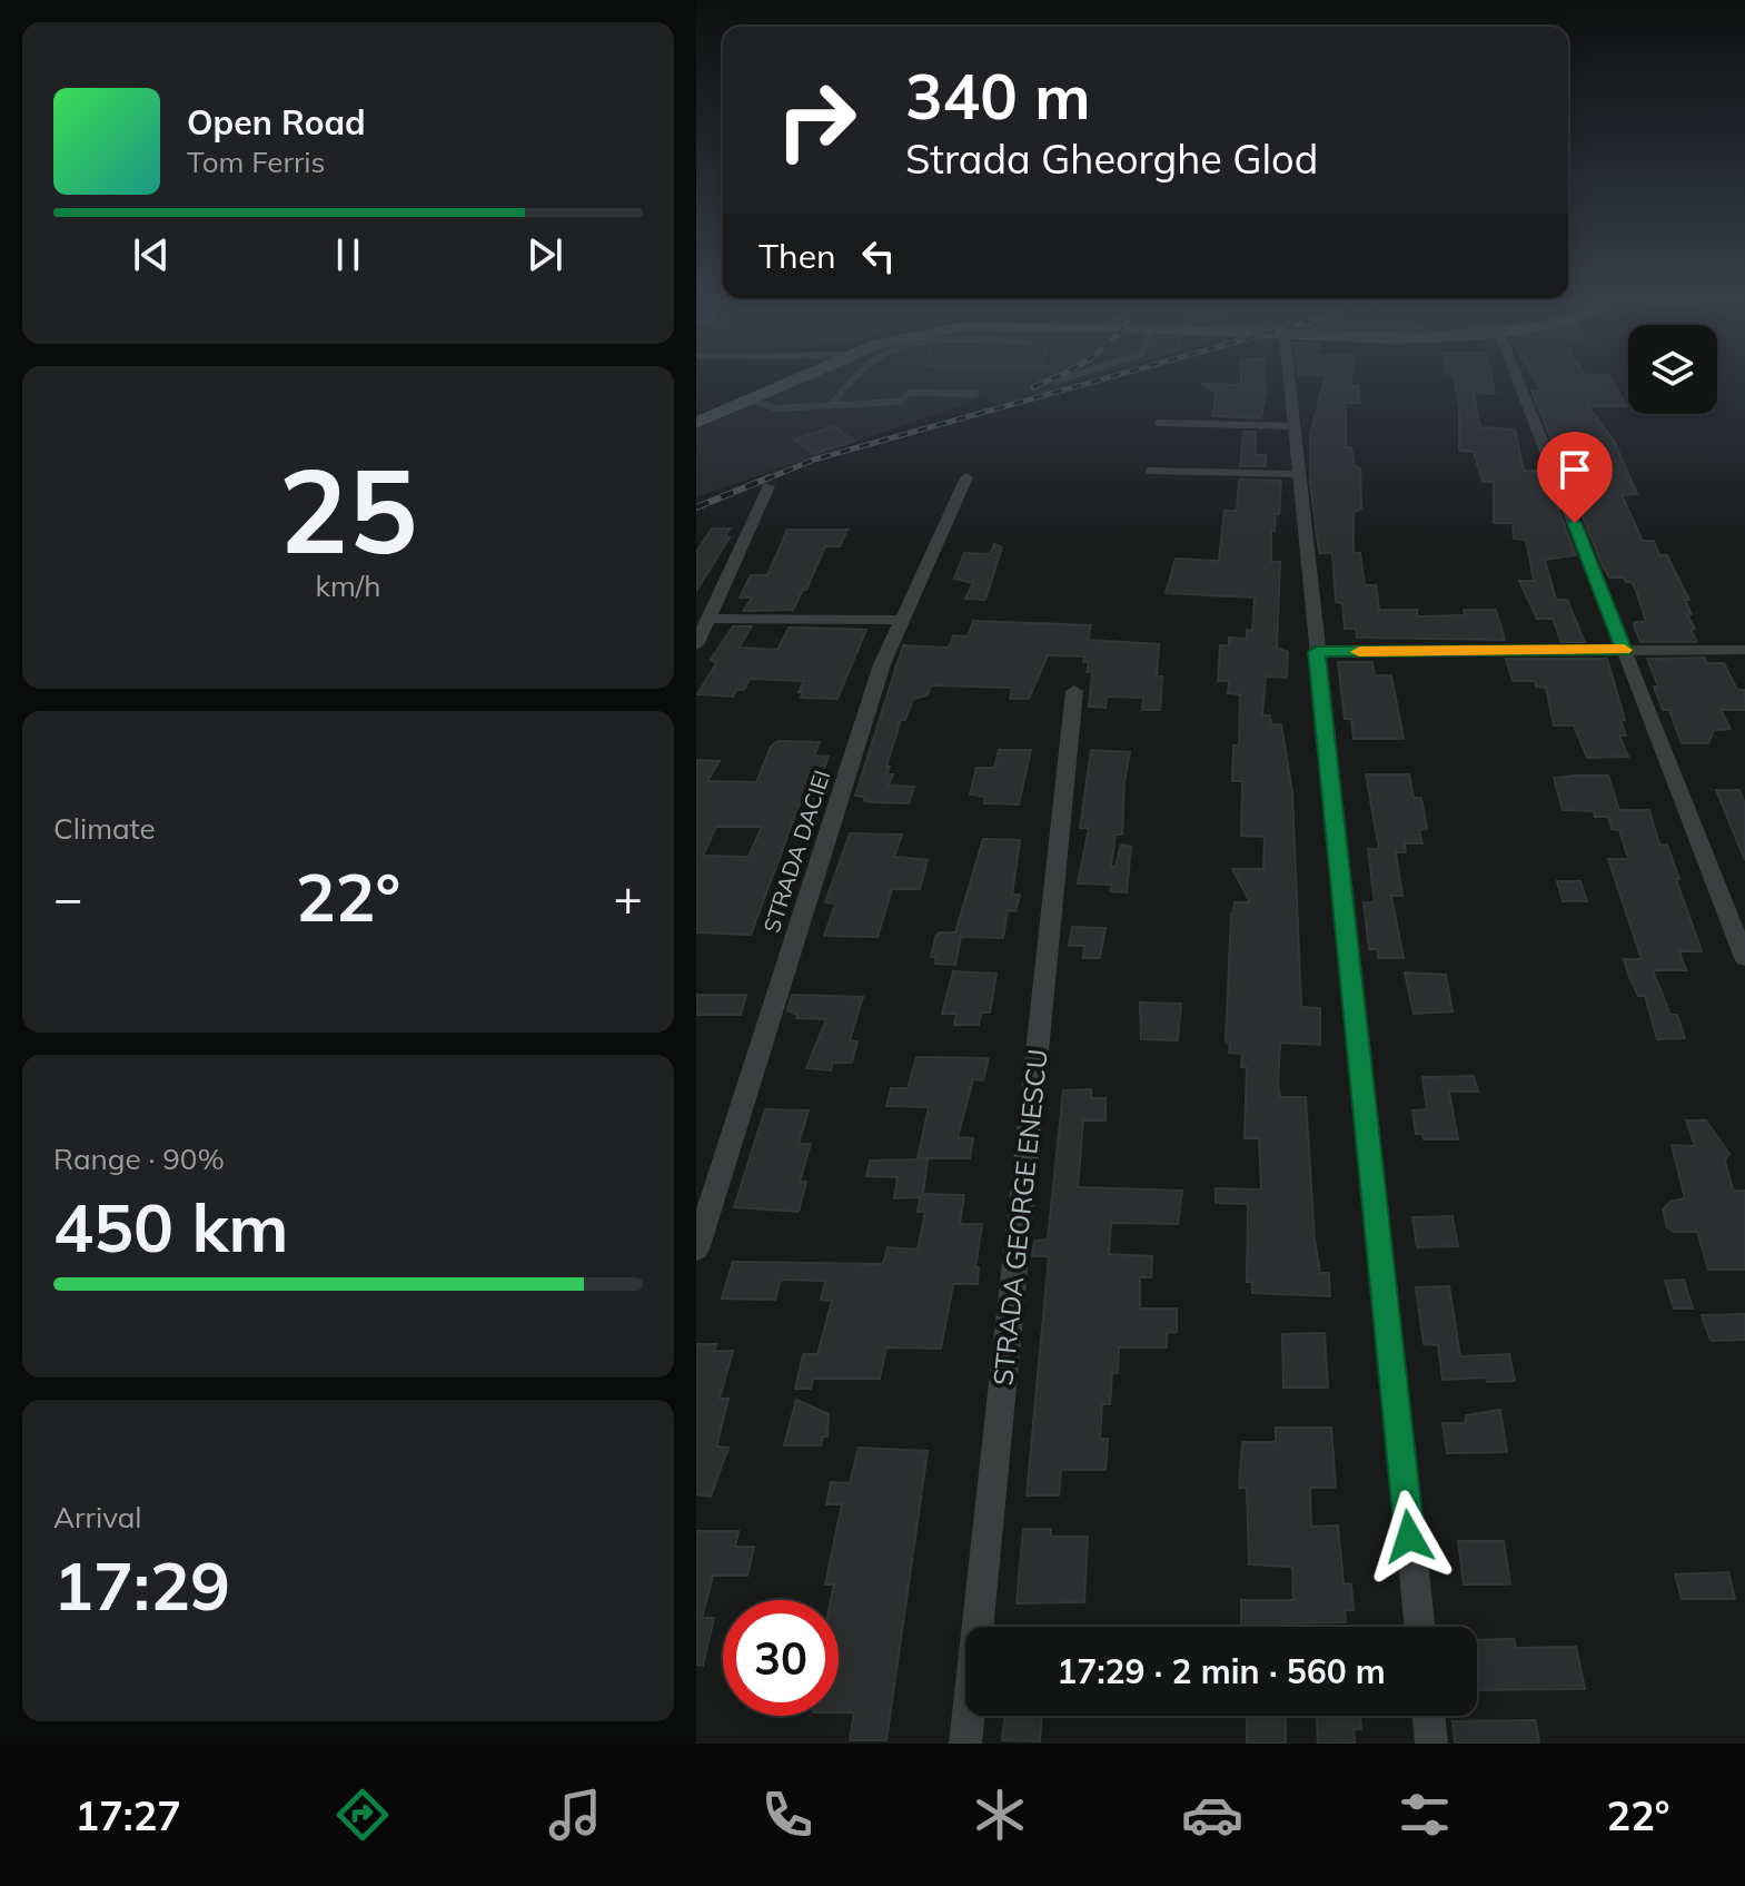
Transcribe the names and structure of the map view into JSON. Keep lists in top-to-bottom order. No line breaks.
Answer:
{"streets":{"street":["STRADA DACIEI","STRADA GEORGE ENESCU"]},"page":{"turn":["340 m","Strada Gheorghe Glod"],"song":["Open Road","Tom Ferris"],"then":"Then","tile":[["25","km/h"],"Climate",["Range · 90%","450 km"],["Arrival","17:29"]],"heat":["−","22°","+"],"limit":"30","trip":"17:29 · 2 min · 560 m","tabs":["17:27","22°"]}}
